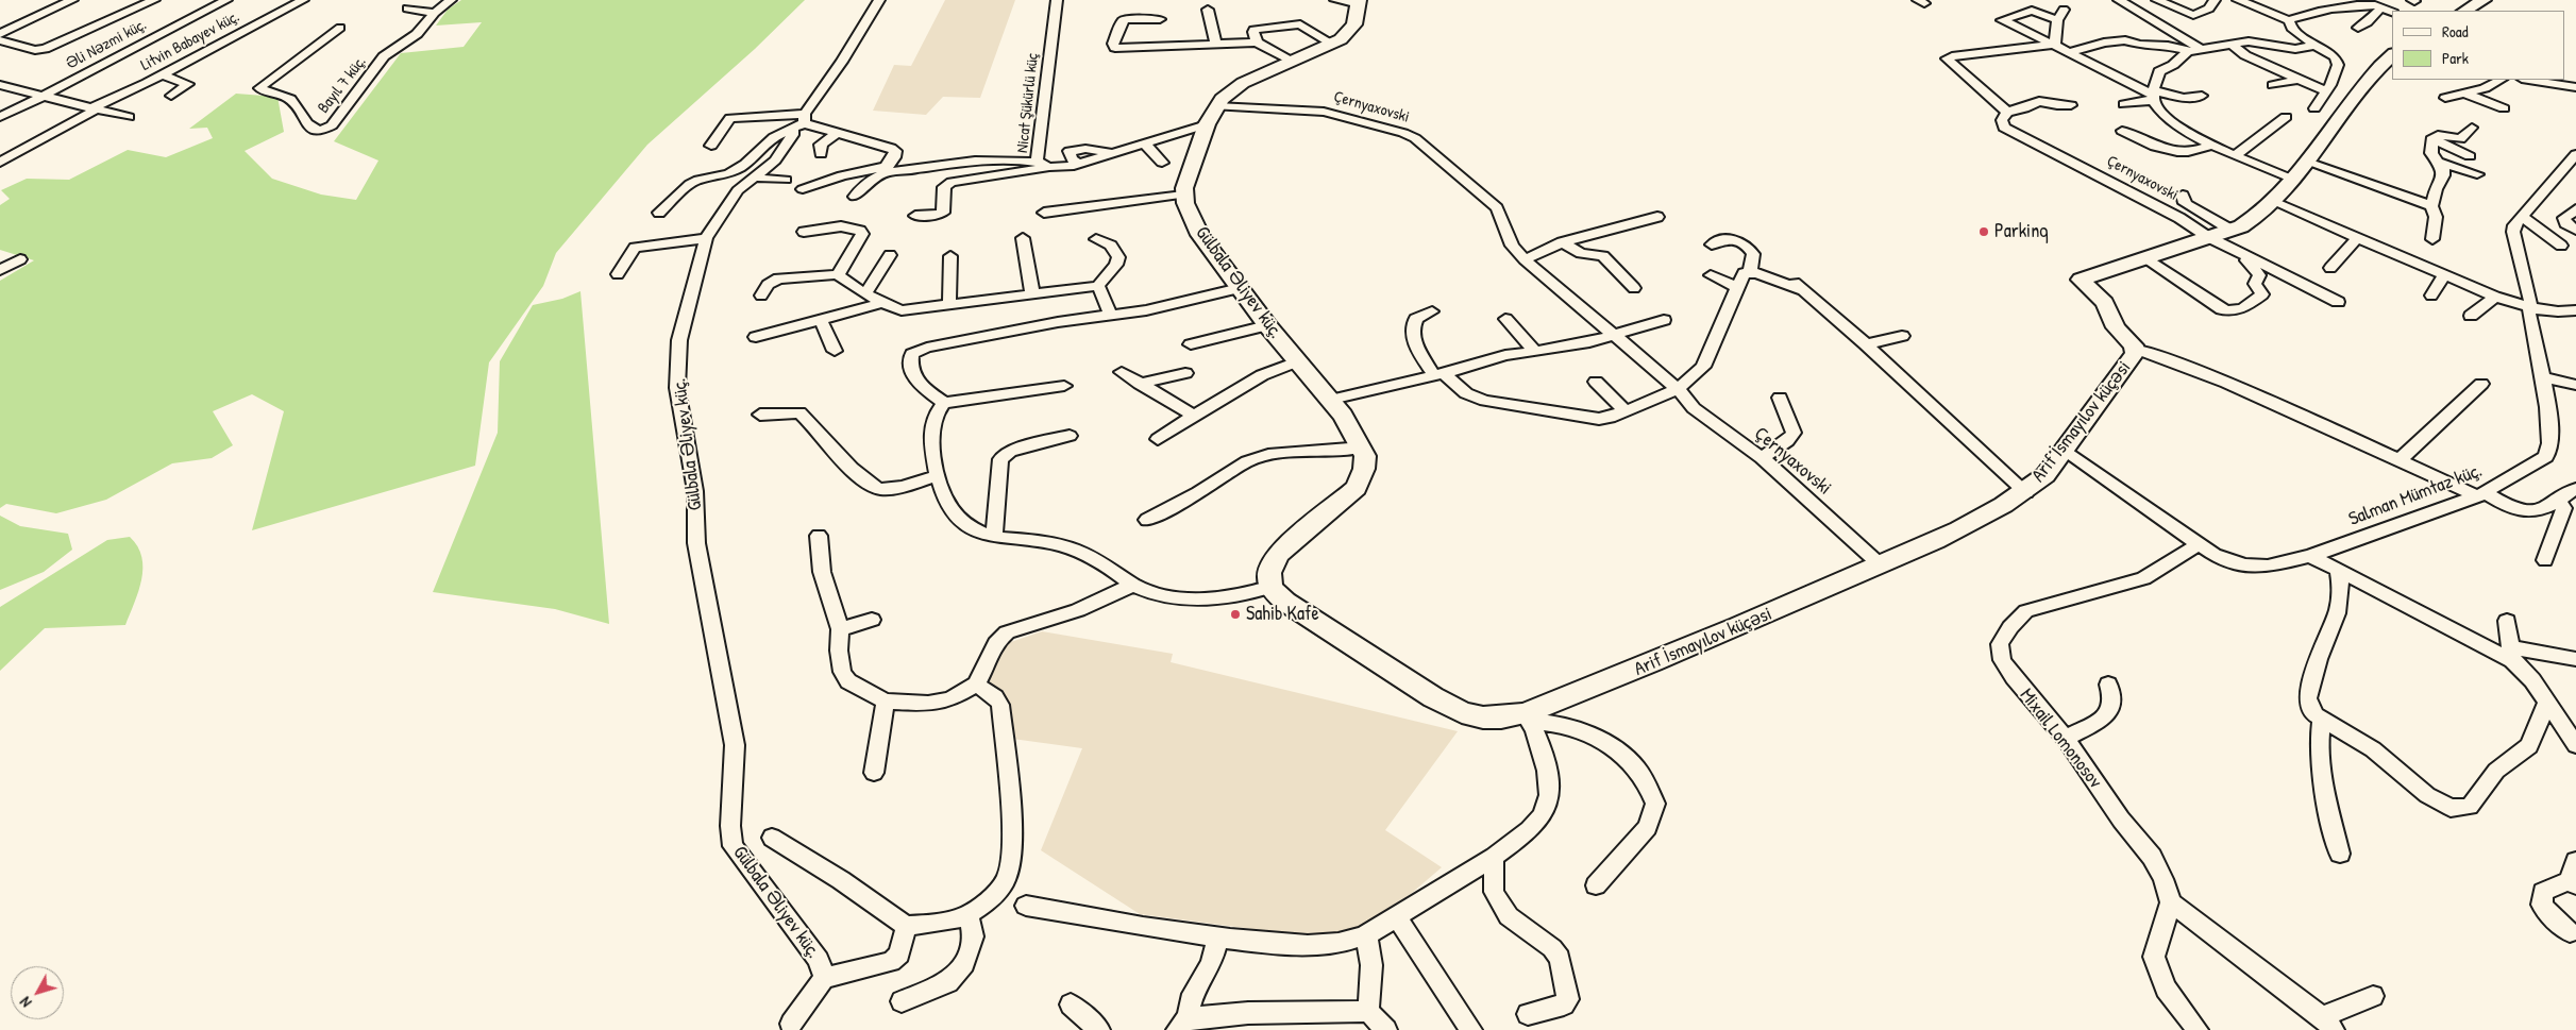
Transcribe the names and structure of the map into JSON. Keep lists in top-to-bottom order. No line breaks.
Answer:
{"streets":{"street":["Litvin Babayev küç.","Əli Nəzmi küç.","Bayıl 7 küç.","Nicat Şükürlü küç","Çernyaxovski","Gülbala Əliyev küç.","Arif İsmayılov küçəsi","Salman Mümtaz küç.","Mixail Lomonosov"]},"crossings":[["Çernyaxovski","Arif İsmayılov küçəsi"],["Arif İsmayılov küçəsi","Salman Mümtaz küç."],["Salman Mümtaz küç.","Mixail Lomonosov"]],"places":["Parkinq","Sahib Kafe"],"legend":["Road","Park"],"north":"bottom left"}
